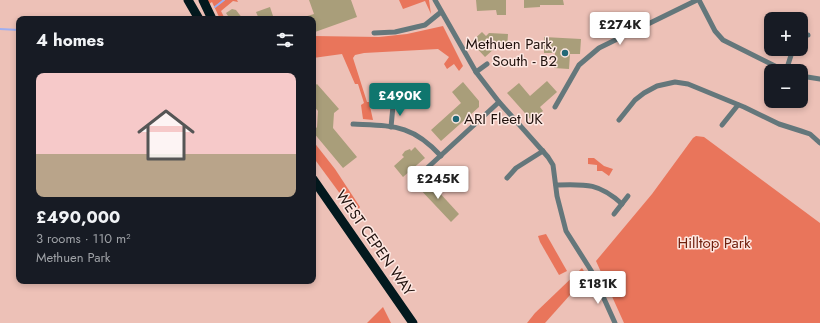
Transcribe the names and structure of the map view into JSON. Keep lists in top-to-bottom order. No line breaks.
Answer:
{"streets":{"highway":["WEST CEPEN WAY"]},"parks":["Hilltop Park"],"places":["Methuen Park, South - B2","ARI Fleet UK"],"page":{"map_buttons":["+","−"],"price":["£274K","£490K","£245K","£181K"],"heading":"4 homes","list":[{"name":"£490,000","note":"3 rooms · 110 m² · Methuen Park"}]}}
